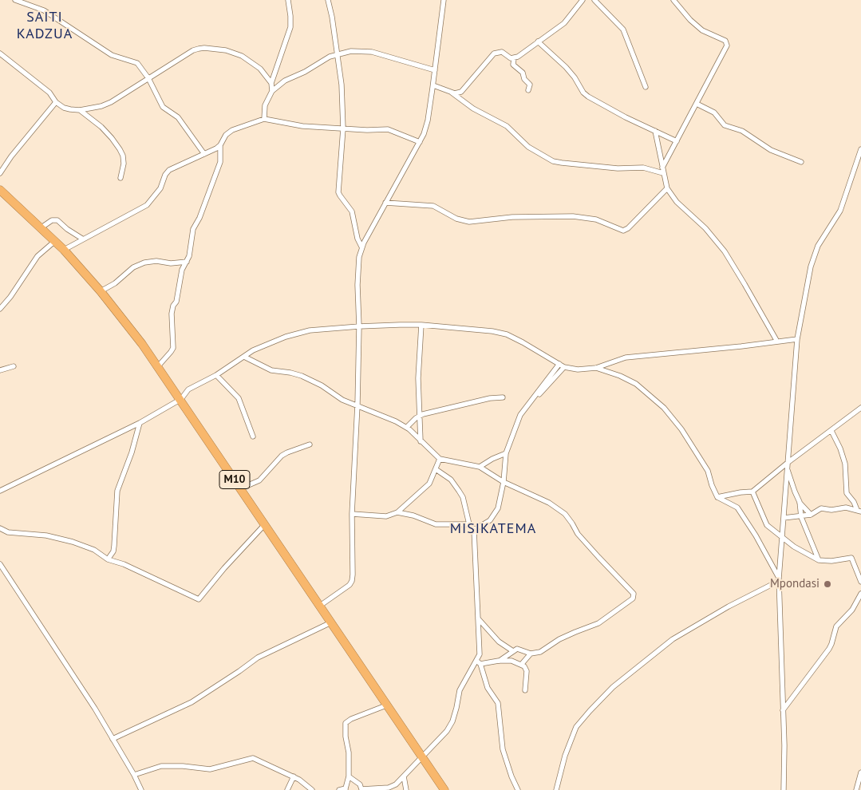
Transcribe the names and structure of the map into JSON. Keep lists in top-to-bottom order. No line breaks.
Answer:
{"streets":{"highway":["M10"]},"districts":["SAITI KADZUA","MISIKATEMA"],"places":["Mpondasi"]}
